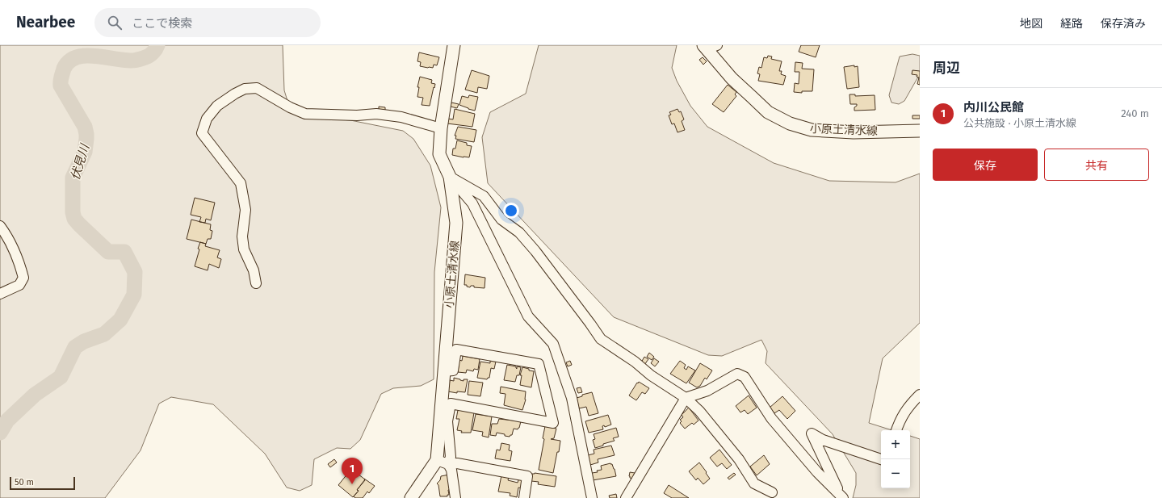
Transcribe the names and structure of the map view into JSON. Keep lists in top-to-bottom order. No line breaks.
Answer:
{"streets":{"main road":["小原土清水線"]},"water":["伏見川"],"scale_bar":"50 m","page":{"header":"Nearbee","search":"ここで検索","nav":["地図","経路","保存済み"],"heading":"周辺","list":[{"mark":"1","name":"内川公民館","note":"公共施設 · 小原土清水線","value":"240 m"}],"buttons":["保存","共有"],"map_buttons":["+","−"],"pins":"1","scale":"50 m"}}
